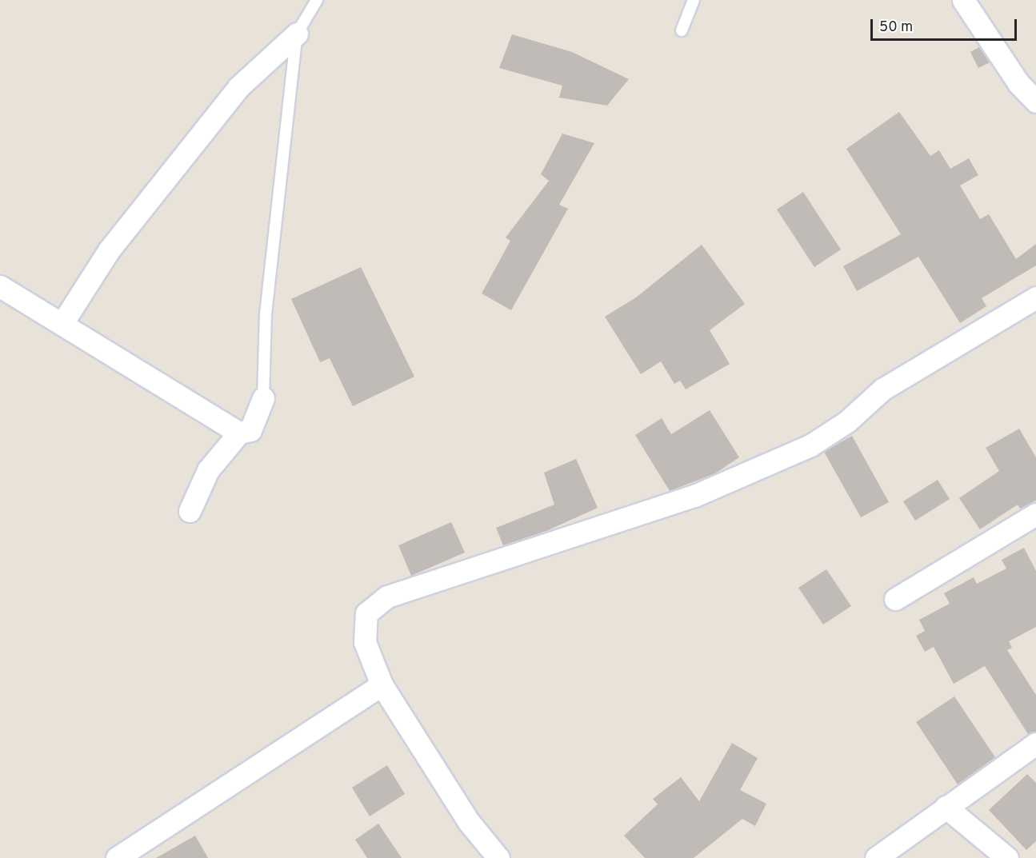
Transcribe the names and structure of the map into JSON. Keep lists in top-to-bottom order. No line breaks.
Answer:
{"scale_bar":"50 m"}
